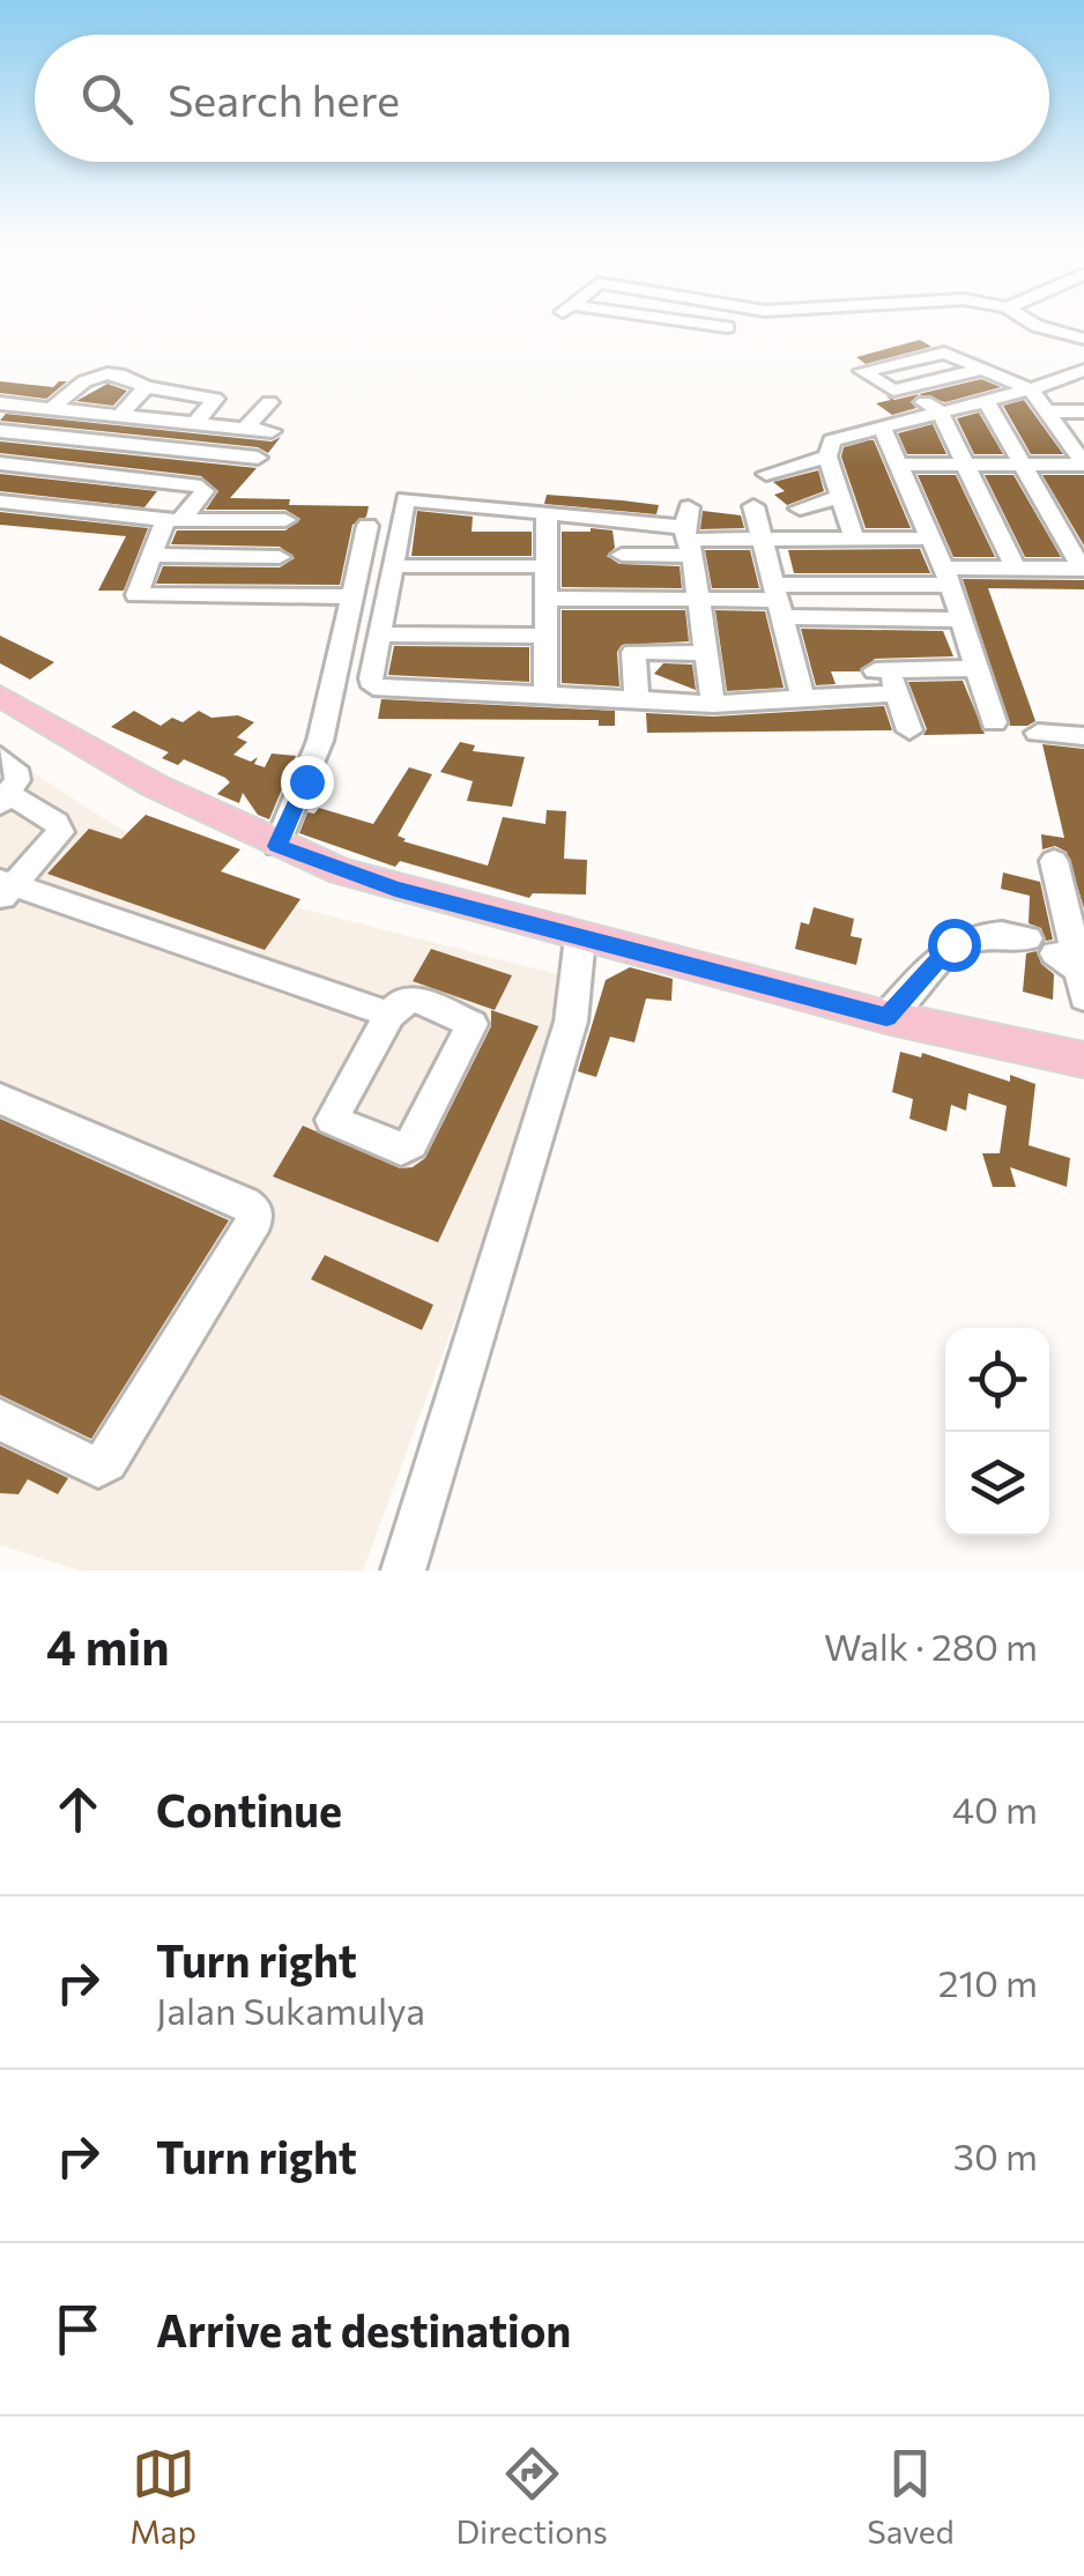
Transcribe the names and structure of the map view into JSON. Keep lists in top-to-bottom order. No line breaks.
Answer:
{"page":{"search":"Search here","heading":["4 min","Walk · 280 m"],"list":[["Continue","40 m"],["Turn right","Jalan Sukamulya","210 m"],["Turn right","30 m"],"Arrive at destination"],"nav":["Map","Directions","Saved"]}}
